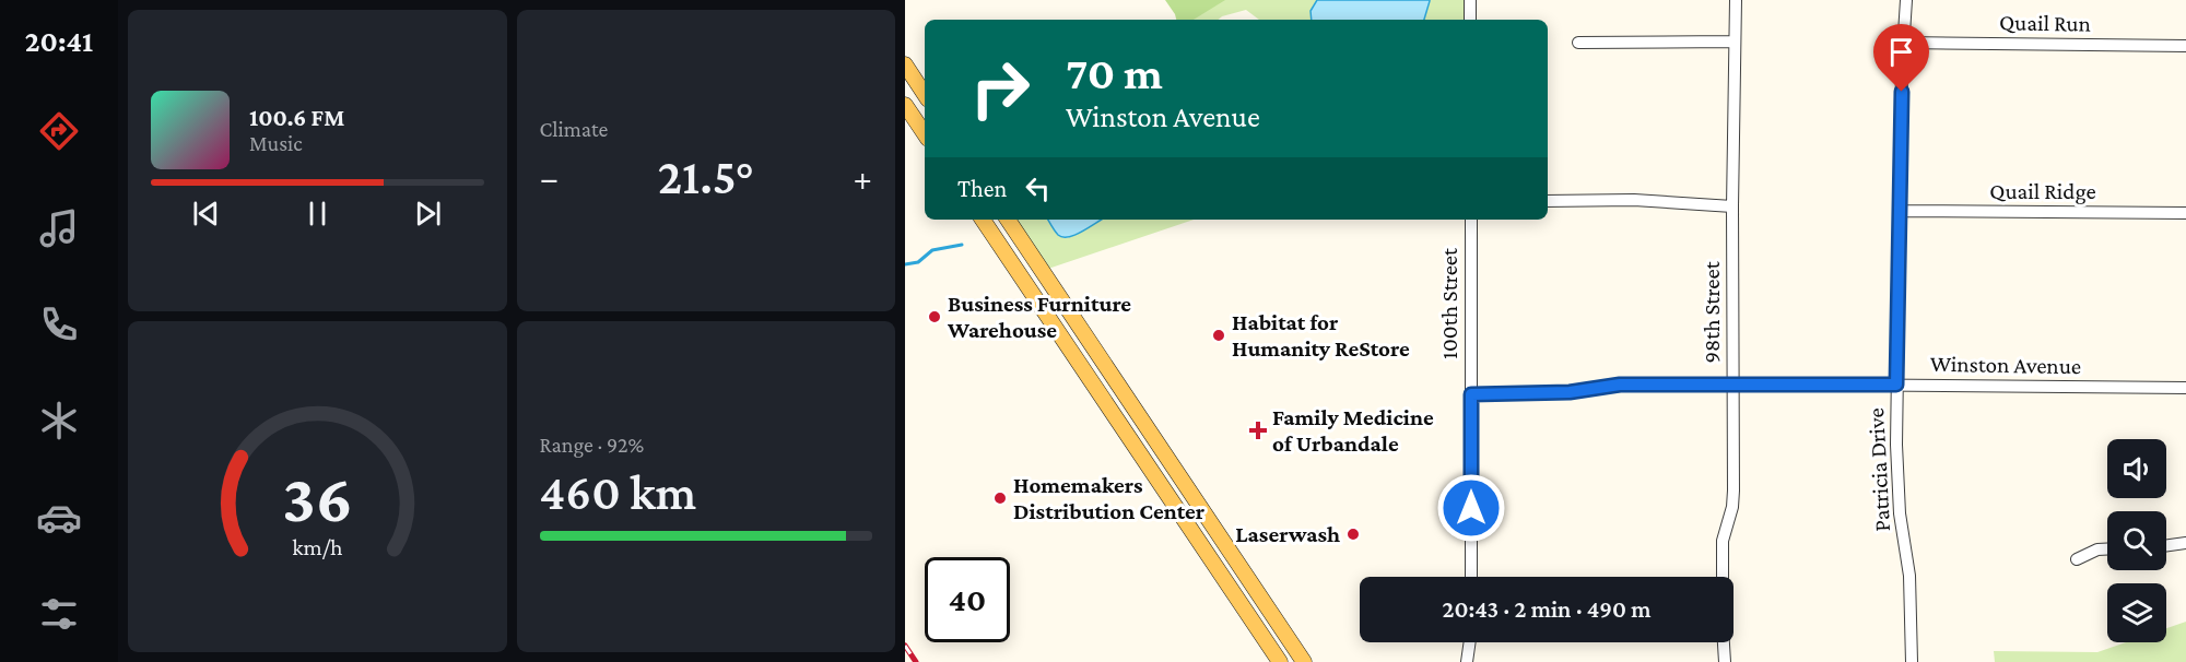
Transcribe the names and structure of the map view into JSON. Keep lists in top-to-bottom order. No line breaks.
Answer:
{"streets":{"street":["Quail Run","Quail Ridge","100th Street","98th Street","Winston Avenue","Patricia Drive"]},"crossings":[["Quail Run","Patricia Drive"],["Quail Ridge","Patricia Drive"],["100th Street","Winston Avenue"],["98th Street","Winston Avenue"],["Winston Avenue","Patricia Drive"]],"places":{"other":["Business Furniture Warehouse","Habitat for Humanity ReStore","Homemakers Distribution Center","Laserwash"],"health":["Family Medicine of Urbandale"]},"page":{"tabs":"20:41","tile":["Climate",["Range · 92%","460 km"]],"turn":["70 m","Winston Avenue"],"song":["100.6 FM","Music"],"heat":["−","21.5°","+"],"then":"Then","limit":"40","trip":"20:43 · 2 min · 490 m","gauge":["36","km/h"]}}
